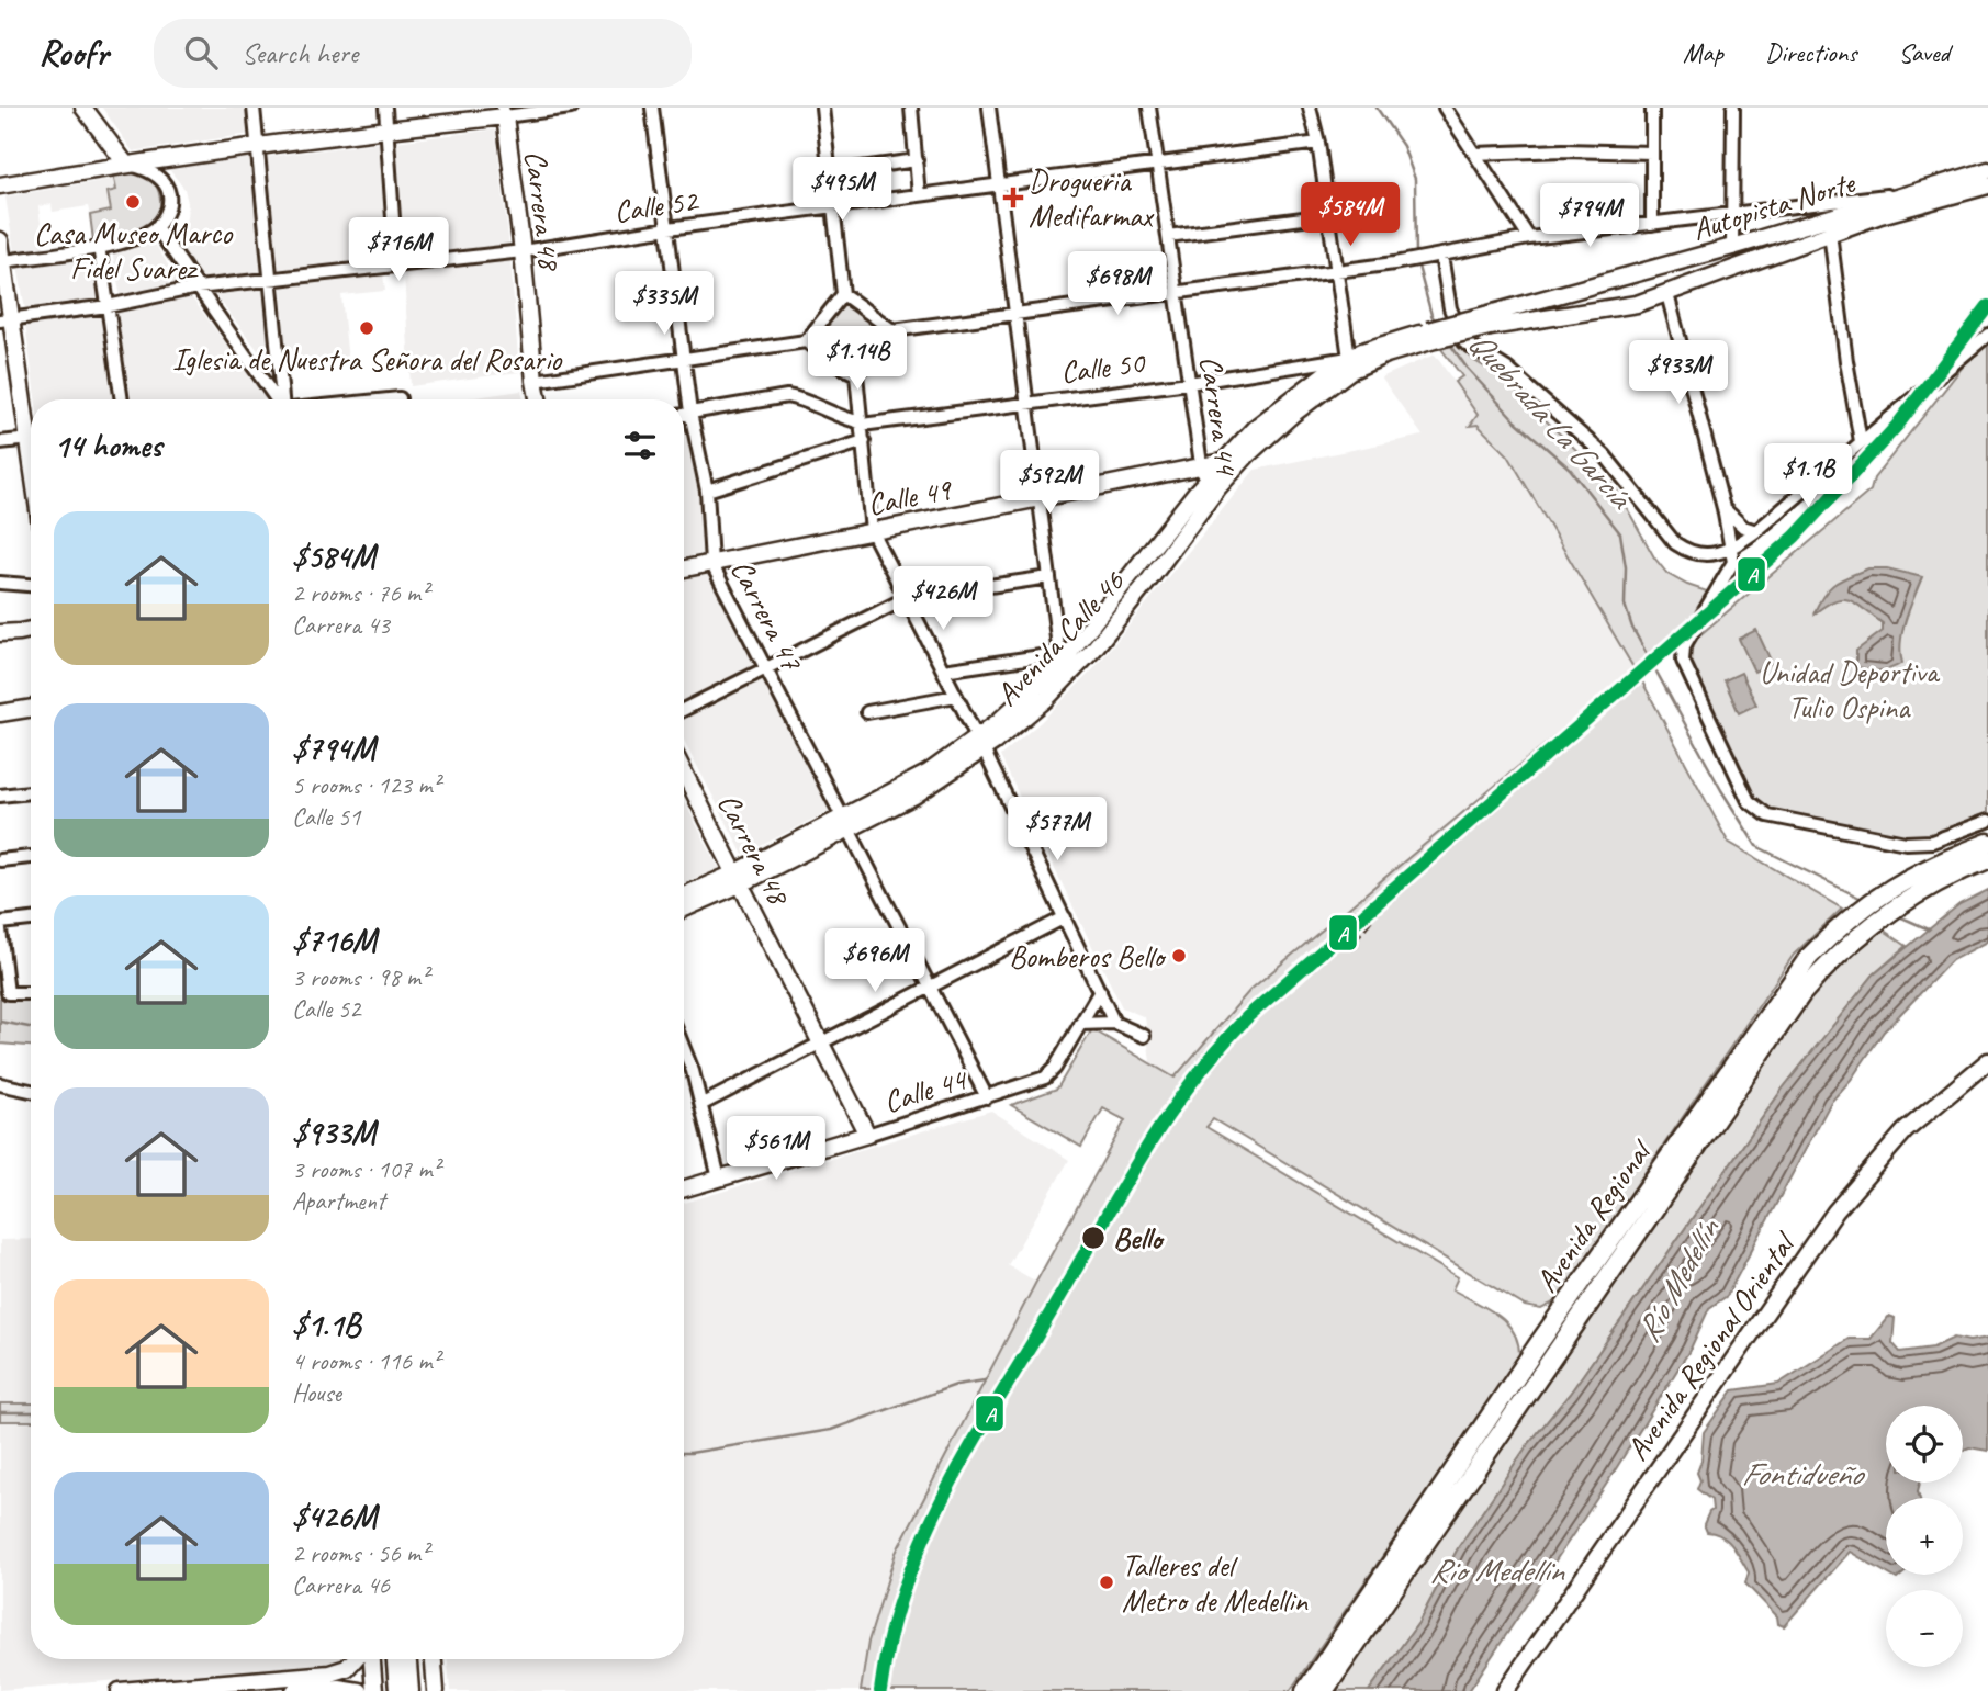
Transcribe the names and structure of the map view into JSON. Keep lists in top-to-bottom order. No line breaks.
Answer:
{"streets":{"highway":["Avenida Regional"],"main road":["Autopista Norte","Carrera 48","Calle 49","Avenida Calle 46","Calle 44","Avenida Regional Oriental"],"street":["Calle 52","Calle 50","Carrera 44","Carrera 47"]},"crossings":[["Calle 52","Carrera 48"],["Calle 52","Carrera 44"],["Calle 52","Carrera 47"],["Carrera 48","Avenida Calle 46"],["Carrera 48","Calle 44"],["Calle 50","Carrera 44"],["Calle 50","Carrera 47"],["Carrera 44","Calle 49"],["Carrera 44","Avenida Calle 46"],["Calle 49","Carrera 47"],["Calle 49","Avenida Calle 46"],["Carrera 47","Avenida Calle 46"],["Carrera 47","Calle 44"]],"water":["Quebrada La García","Río Medellín","Fontidueño","Rio Medellin"],"parks":["Unidad Deportiva Tulio Ospina"],"places":{"health":["Drogueria Medifarmax"],"other":["Casa Museo Marco Fidel Suarez","Iglesia de Nuestra Señora del Rosario","Bomberos Bello","Bello","Talleres del Metro de Medellin"]},"lines":["transit line A"],"page":{"header":"Roofr","search":"Search here","nav":["Map","Directions","Saved"],"price":["$495M","$584M","$794M","$716M","$698M","$335M","$1.14B","$933M","$1.1B","$592M","$426M","$577M","$696M","$561M"],"heading":"14 homes","list":[{"name":"$584M","note":"2 rooms · 76 m² · Carrera 43"},{"name":"$794M","note":"5 rooms · 123 m² · Calle 51"},{"name":"$716M","note":"3 rooms · 98 m² · Calle 52"},{"name":"$933M","note":"3 rooms · 107 m² · Apartment"},{"name":"$1.1B","note":"4 rooms · 116 m² · House"},{"name":"$426M","note":"2 rooms · 56 m² · Carrera 46"}],"map_buttons":["+","−"]}}
